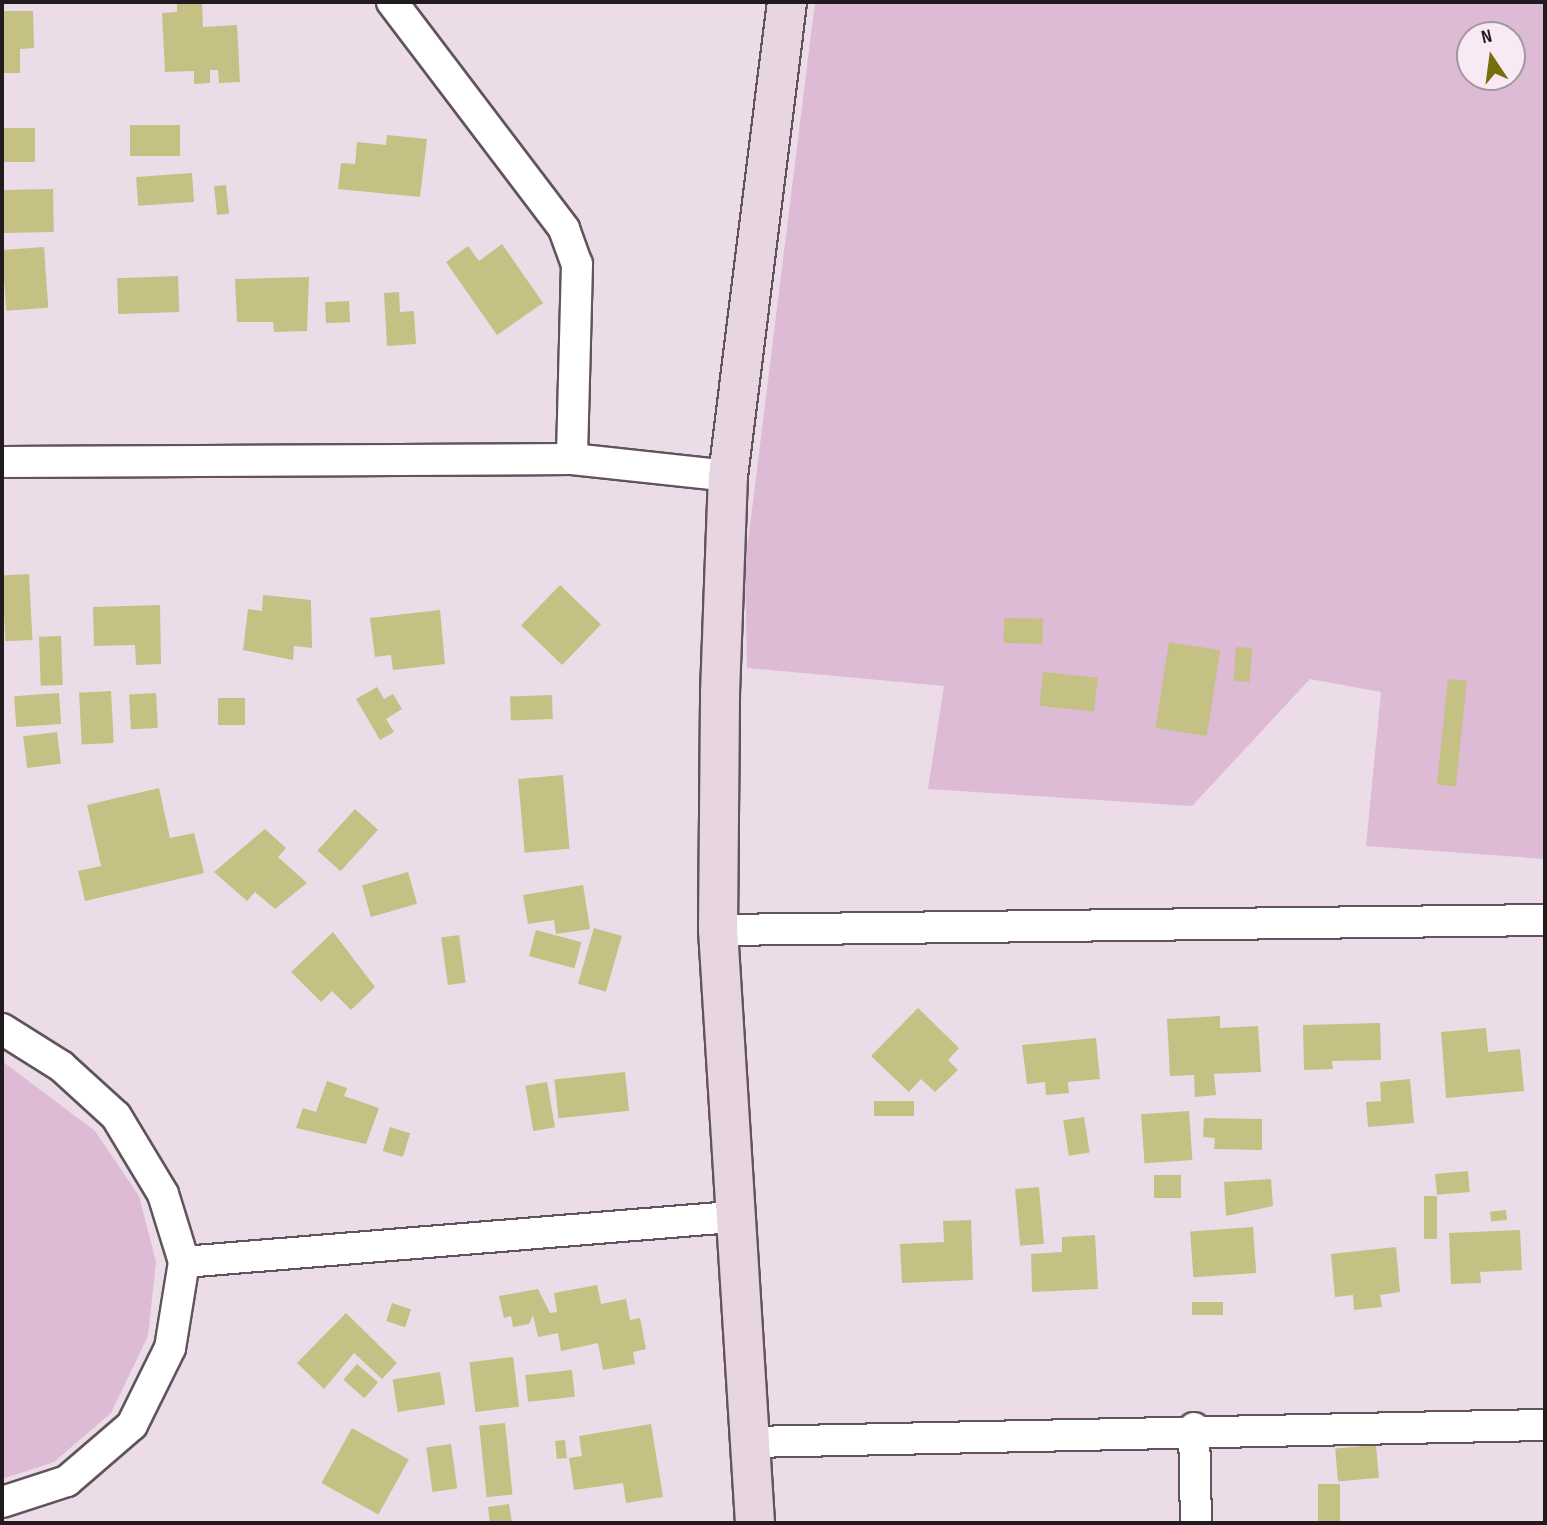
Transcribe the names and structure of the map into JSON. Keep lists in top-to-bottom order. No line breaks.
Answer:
{"north":"top"}
